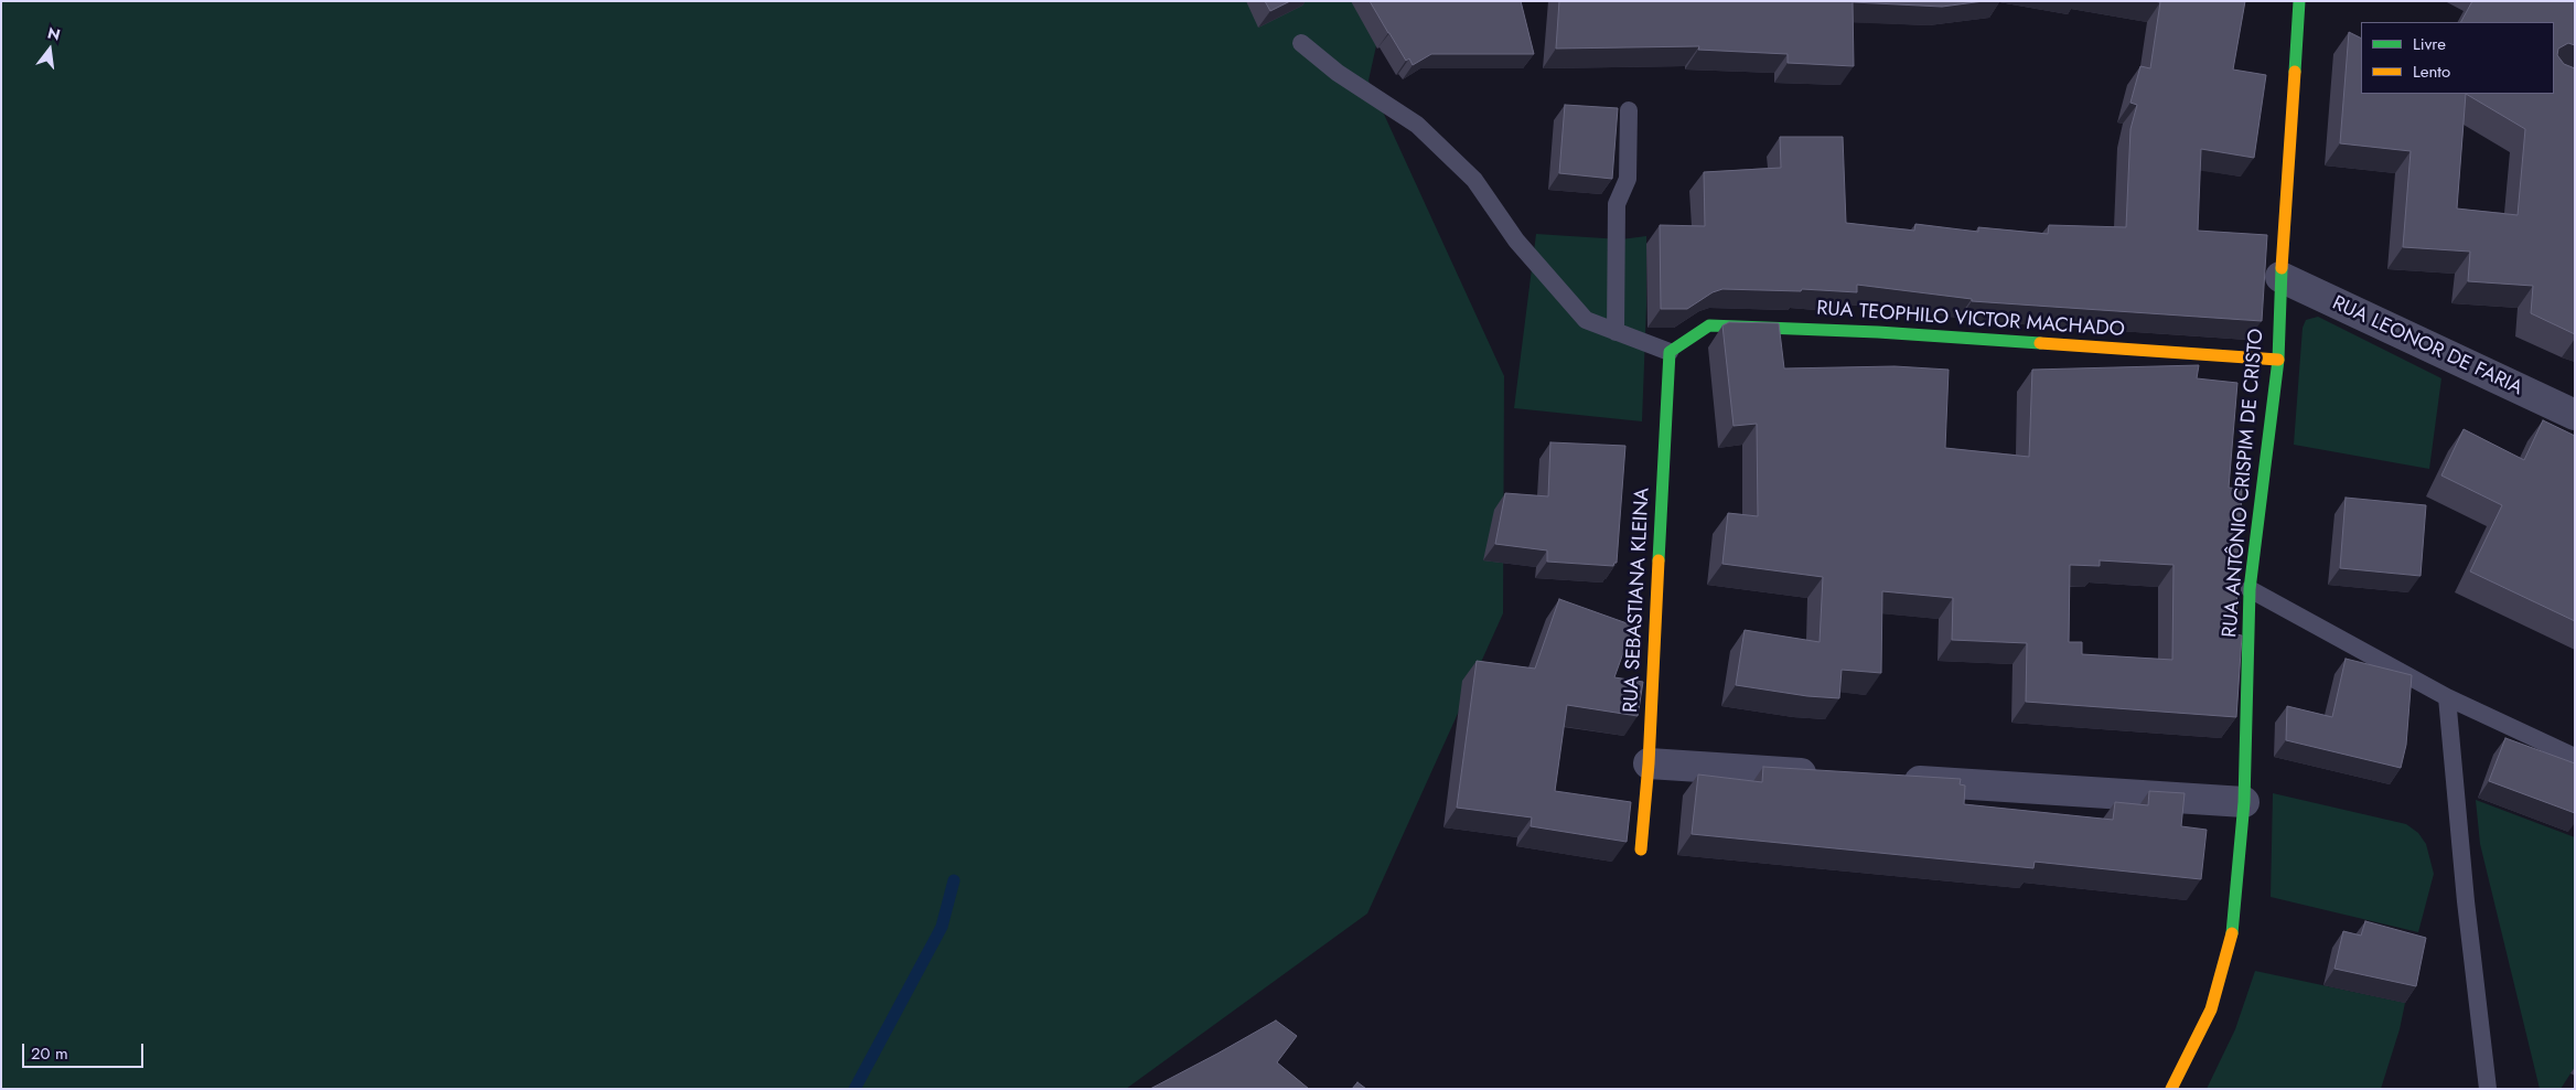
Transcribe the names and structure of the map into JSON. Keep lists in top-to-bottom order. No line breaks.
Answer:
{"streets":{"street":["RUA TEOPHILO VICTOR MACHADO","RUA LEONOR DE FARIA","RUA ANTÔNIO CRISPIM DE CRISTO","RUA SEBASTIANA KLEINA"]},"crossings":[["RUA TEOPHILO VICTOR MACHADO","RUA ANTÔNIO CRISPIM DE CRISTO"],["RUA TEOPHILO VICTOR MACHADO","RUA SEBASTIANA KLEINA"],["RUA LEONOR DE FARIA","RUA ANTÔNIO CRISPIM DE CRISTO"]],"legend":["Livre","Lento"],"scale_bar":"20 m","north":"top"}
